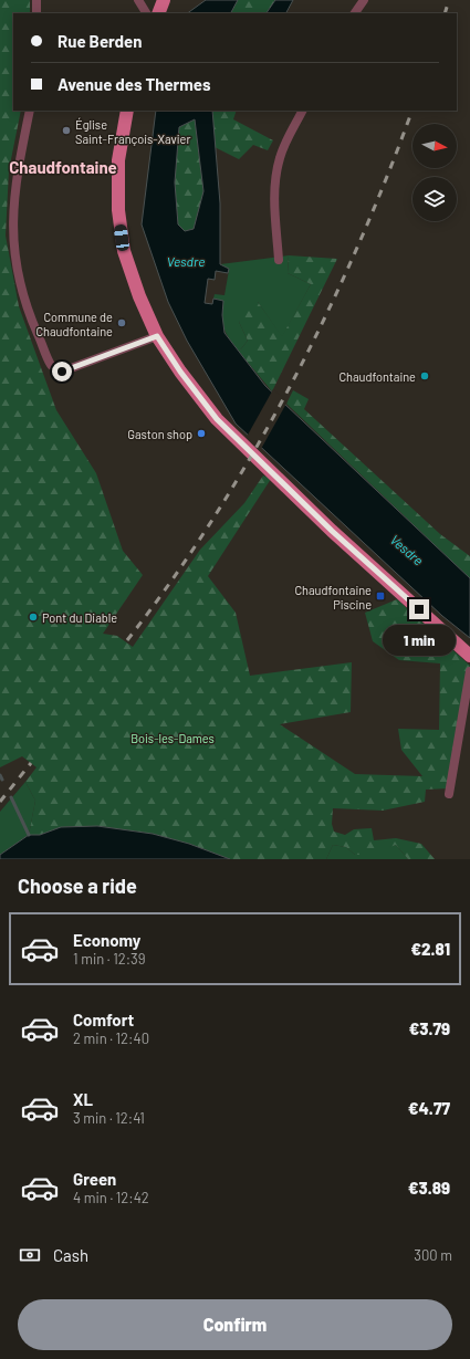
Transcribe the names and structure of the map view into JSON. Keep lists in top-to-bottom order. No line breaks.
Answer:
{"districts":["Chaudfontaine"],"water":["Vesdre"],"parks":["Bois-les-Dames"],"places":{"other":["Église Saint-François-Xavier","Commune de Chaudfontaine","Chaudfontaine","Gaston shop","Pont du Diable"],"transit":["Chaudfontaine Piscine"]},"north":"right","page":{"banner":["Rue Berden","Avenue des Thermes"],"bubble":"1 min","heading":"Choose a ride","list":[{"name":"Economy","note":"1 min · 12:39","value":"€2.81"},{"name":"Comfort","note":"2 min · 12:40","value":"€3.79"},{"name":"XL","note":"3 min · 12:41","value":"€4.77"},{"name":"Green","note":"4 min · 12:42","value":"€3.89"}],"pay":["Cash","300 m"],"buttons":"Confirm"}}
